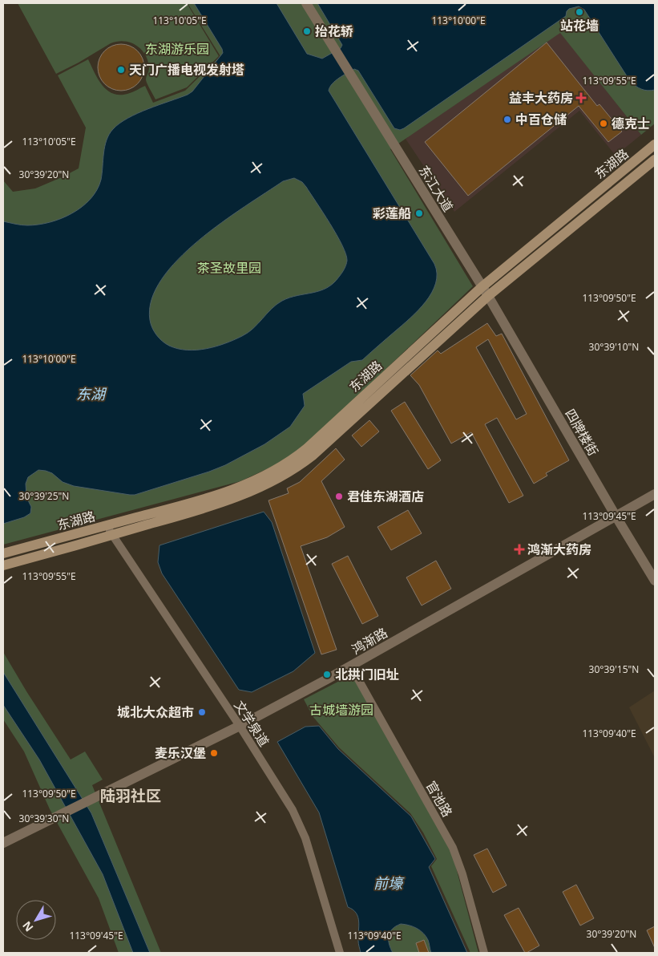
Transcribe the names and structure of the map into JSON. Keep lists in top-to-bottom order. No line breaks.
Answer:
{"streets":{"main road":["东湖路"],"street":["东江大道","四牌楼街","鸿渐路","文学泉道","官池路"]},"crossings":[["东湖路","东江大道"],["东湖路","四牌楼街"],["东湖路","文学泉道"],["东江大道","四牌楼街"],["四牌楼街","鸿渐路"],["鸿渐路","文学泉道"],["鸿渐路","官池路"]],"districts":["陆羽社区"],"water":["东湖","前壕"],"parks":["东湖游乐园","茶圣故里园","古城墙游园"],"places":{"other":["站花墙","抬花轿","天门广播电视发射塔","中百仓储","德克士","彩莲船","君佳东湖酒店","北拱门旧址","城北大众超市","麦乐汉堡"],"health":["益丰大药房","鸿渐大药房"]},"north":"bottom left","coordinates":["113°10'05\"E","113°10'00\"E","113°09'55\"E","30°39'20\"N","113°09'50\"E","30°39'10\"N","30°39'25\"N","113°09'45\"E","30°39'15\"N","113°09'40\"E","30°39'30\"N"]}
